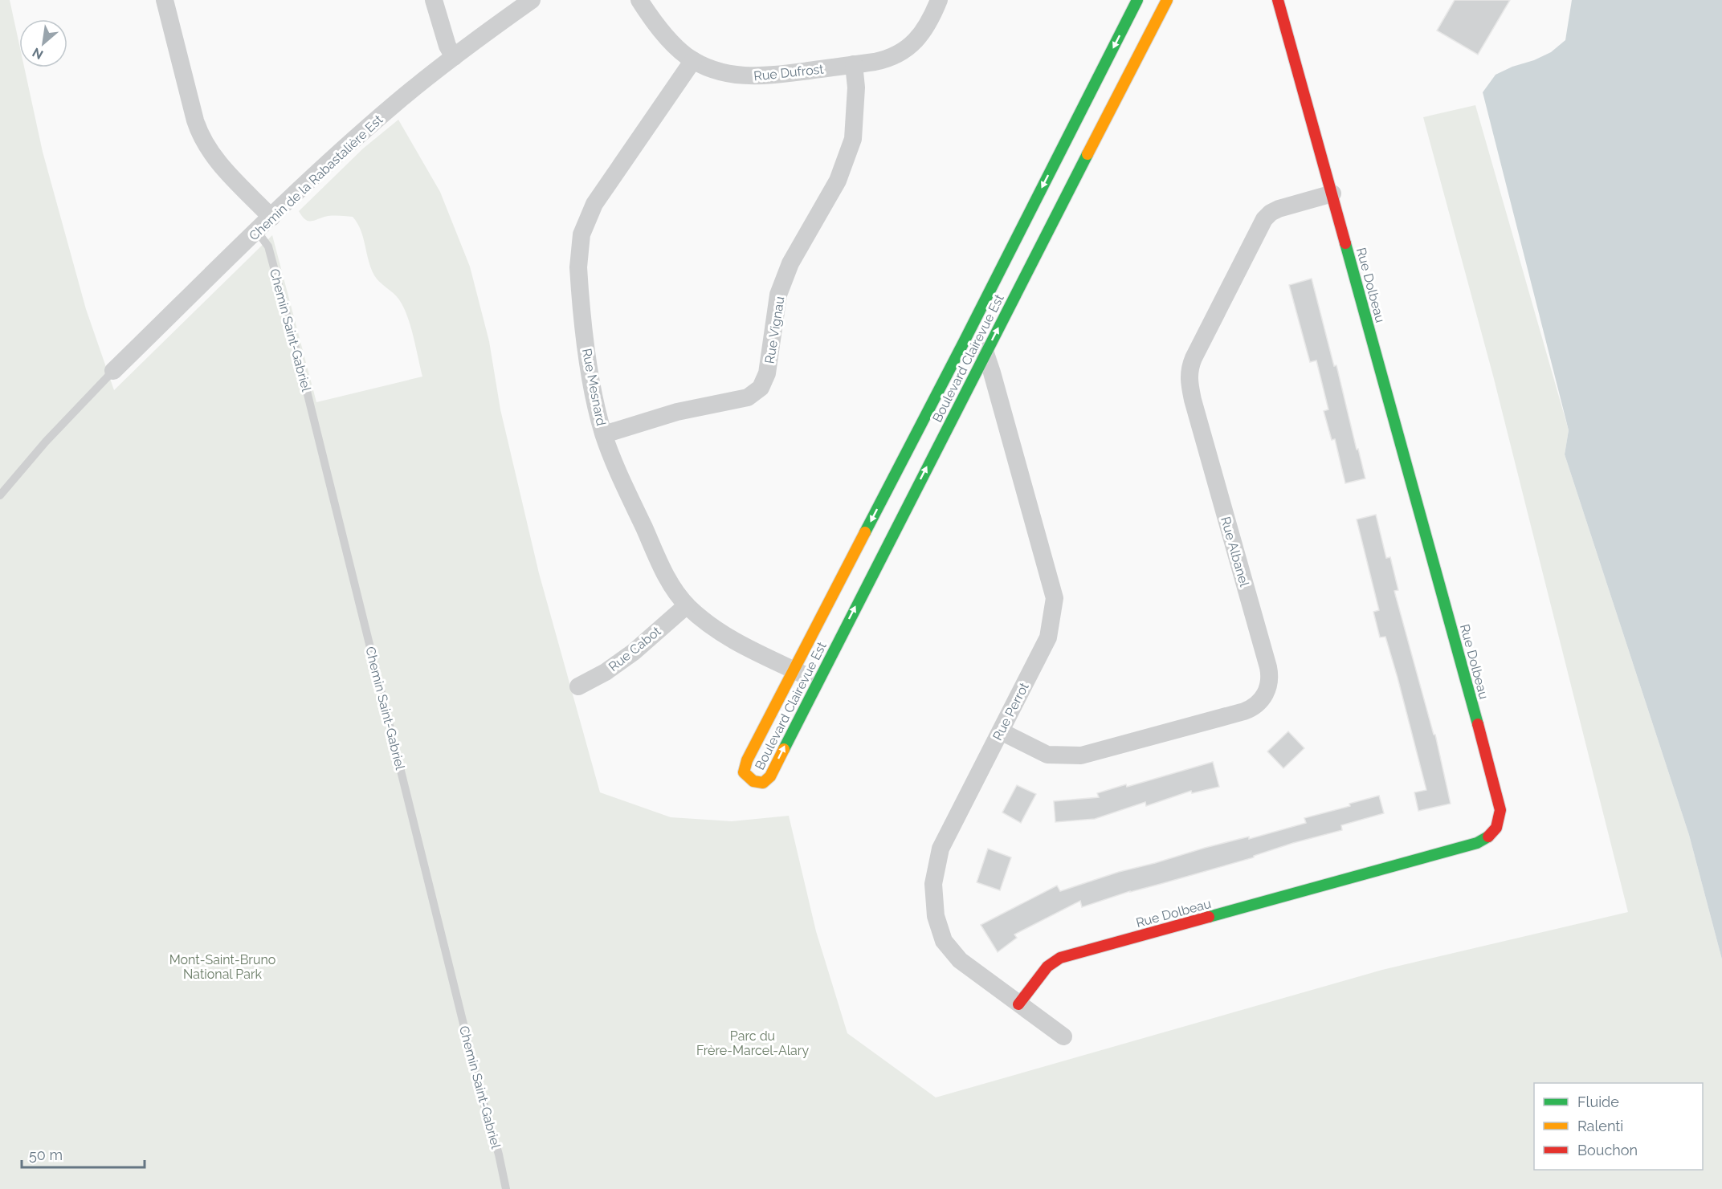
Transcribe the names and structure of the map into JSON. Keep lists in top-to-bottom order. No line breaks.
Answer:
{"streets":{"street":["Rue Dufrost","Chemin de la Rabastalière Est","Rue Dolbeau","Rue Vignau","Boulevard Clairevue Est","Rue Mesnard","Rue Albanel","Rue Cabot","Rue Perrot"],"lane":["Chemin Saint-Gabriel"]},"crossings":[["Rue Dufrost","Rue Vignau"],["Rue Dufrost","Rue Mesnard"],["Chemin de la Rabastalière Est","Chemin Saint-Gabriel"],["Rue Dolbeau","Rue Albanel"],["Rue Dolbeau","Rue Perrot"],["Rue Vignau","Rue Mesnard"],["Boulevard Clairevue Est","Rue Mesnard"],["Boulevard Clairevue Est","Rue Perrot"],["Rue Mesnard","Rue Cabot"],["Rue Albanel","Rue Perrot"]],"parks":["Mont-Saint-Bruno National Park","Parc du Frère-Marcel-Alary"],"legend":["Fluide","Ralenti","Bouchon"],"scale_bar":"50 m","north":"bottom left"}
